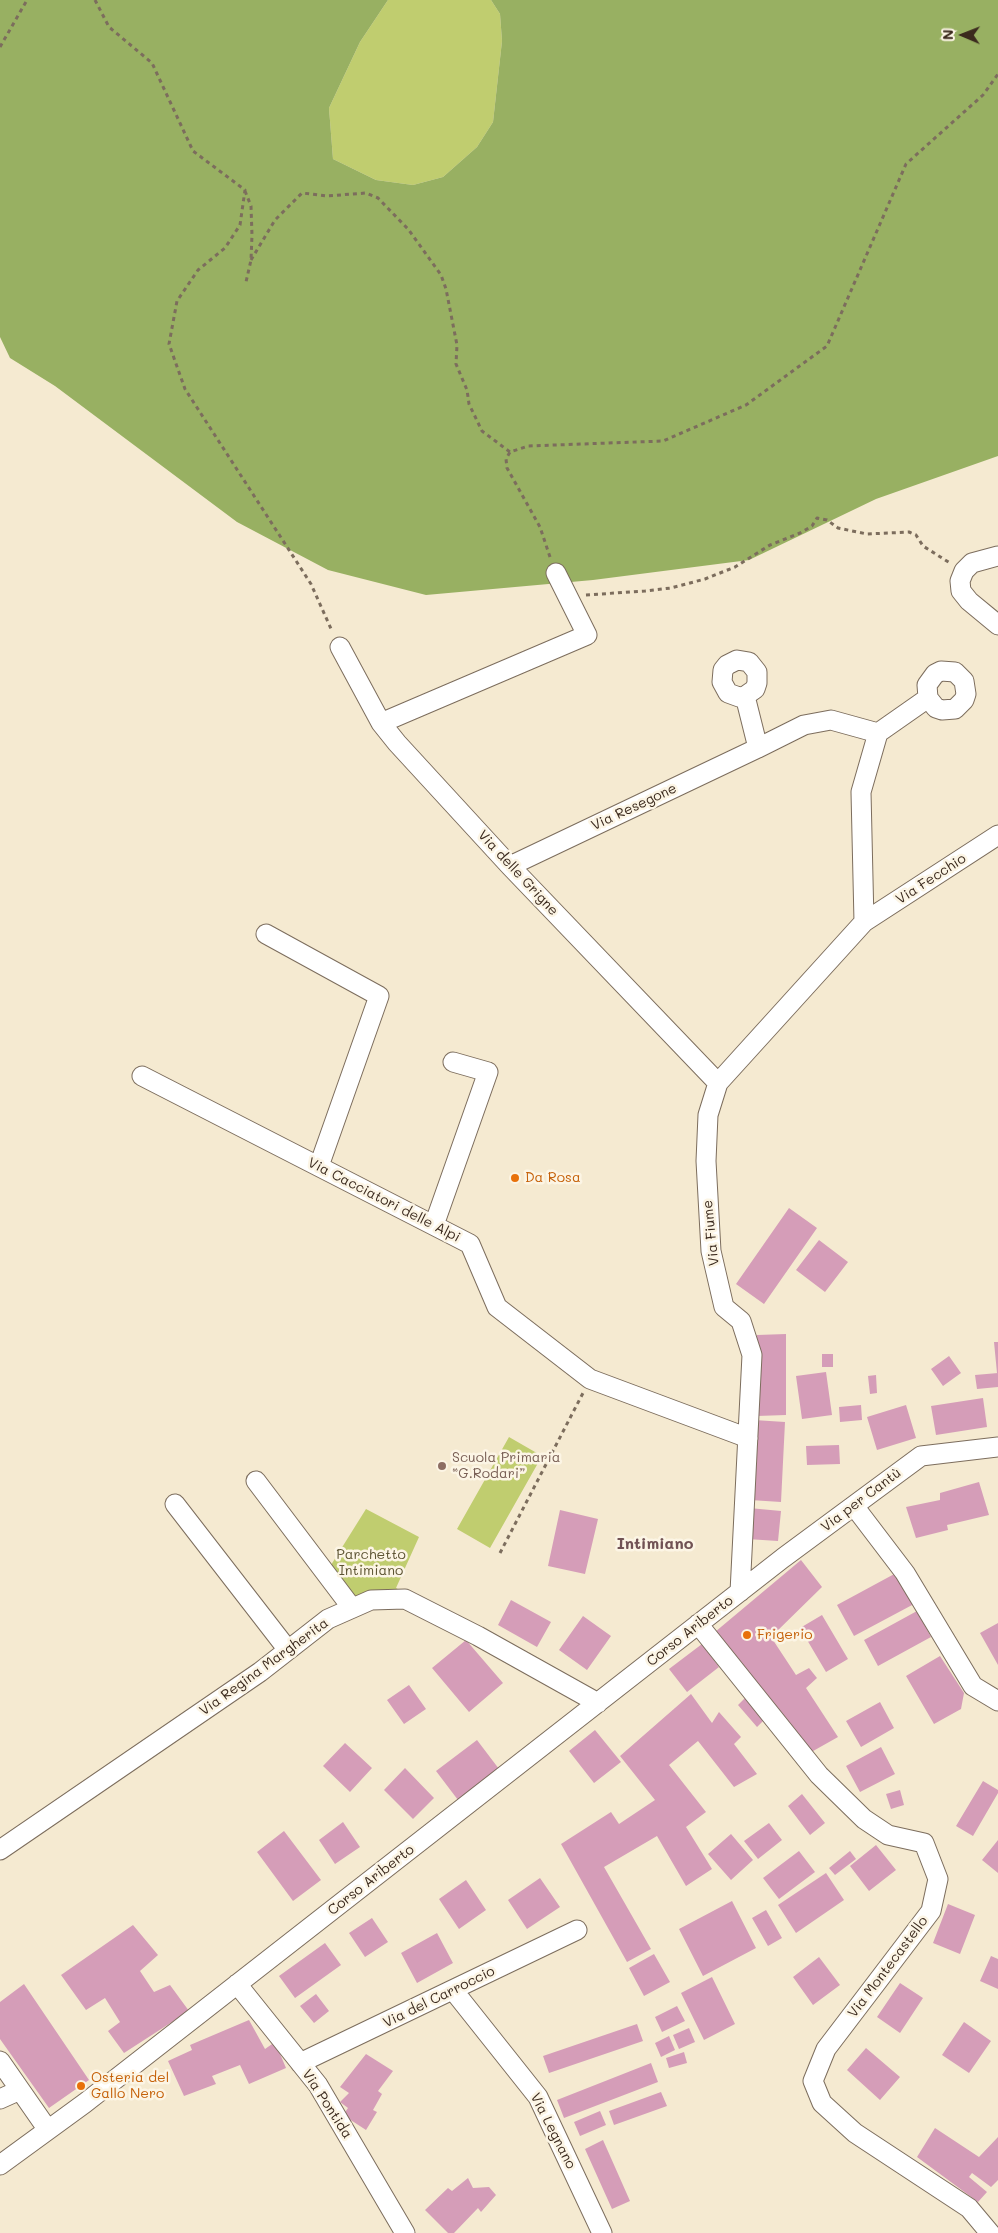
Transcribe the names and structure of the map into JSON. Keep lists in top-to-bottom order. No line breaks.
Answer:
{"streets":{"street":["Via Resegone","Via delle Grigne","Via Fecchio","Via Cacciatori delle Alpi","Via Fiume","Via per Cantù","Corso Ariberto","Via Regina Margherita","Via Montecastello","Via del Carroccio","Via Pontida","Via Legnano"]},"crossings":[["Via Resegone","Via delle Grigne"],["Via delle Grigne","Via Fiume"],["Via Fecchio","Via Fiume"],["Via Cacciatori delle Alpi","Via Fiume"],["Via Fiume","Via per Cantù"],["Via Fiume","Corso Ariberto"],["Via per Cantù","Corso Ariberto"],["Corso Ariberto","Via Regina Margherita"],["Corso Ariberto","Via Montecastello"],["Corso Ariberto","Via Pontida"],["Via del Carroccio","Via Pontida"],["Via del Carroccio","Via Legnano"]],"districts":["Intimiano"],"parks":["Parchetto Intimiano"],"places":["Da Rosa","Scuola Primaria “G.Rodari”","Frigerio","Osteria del Gallo Nero"],"north":"left"}
